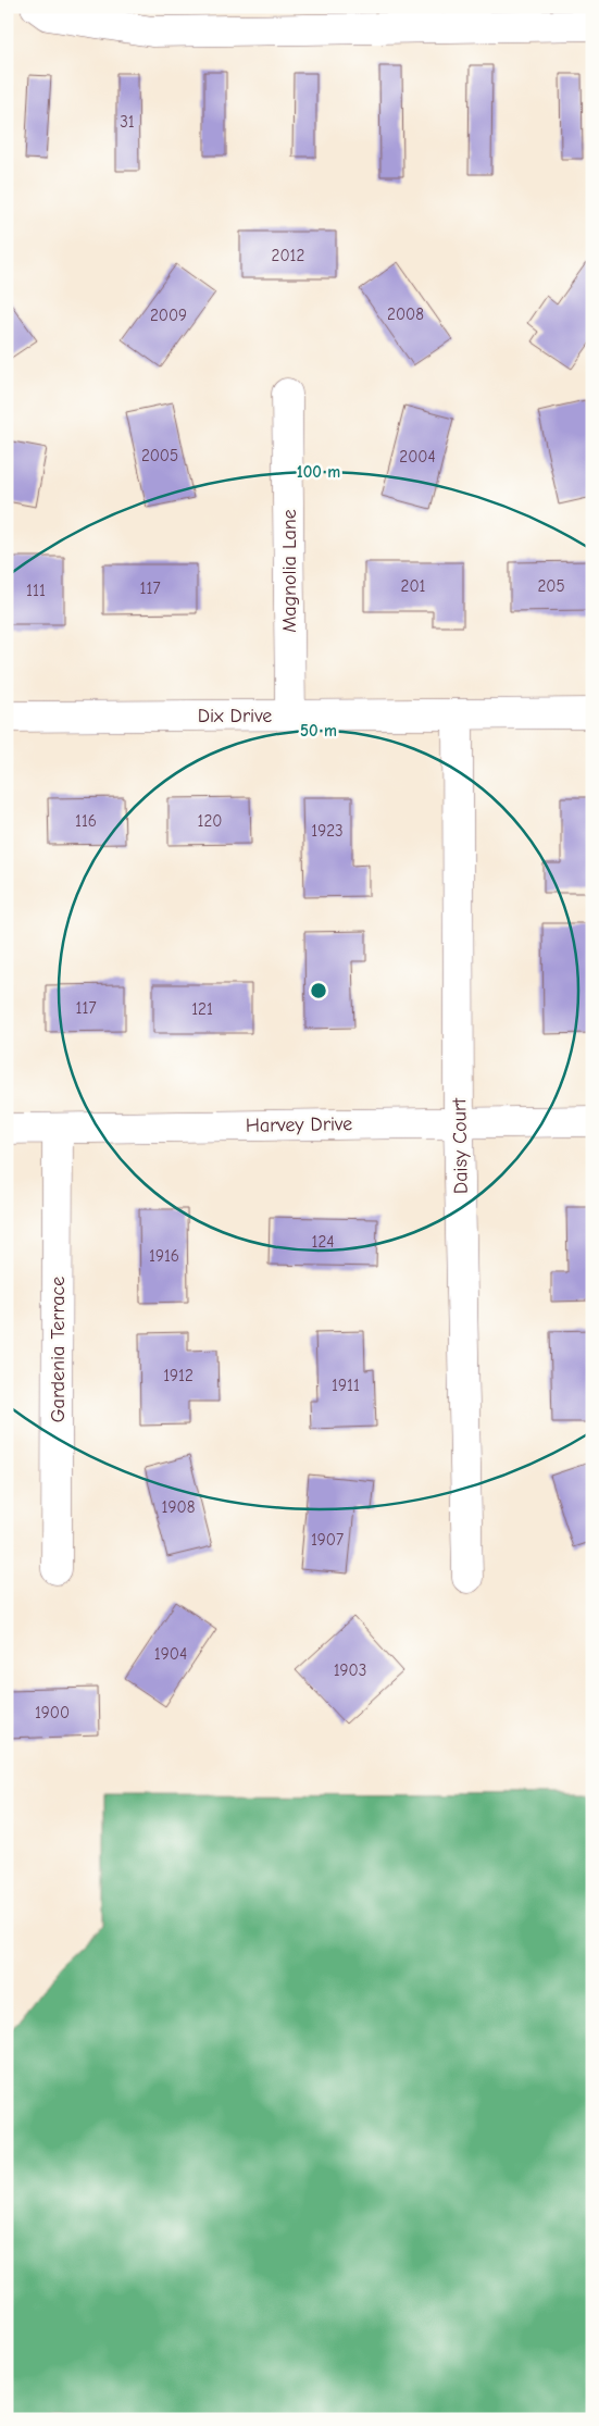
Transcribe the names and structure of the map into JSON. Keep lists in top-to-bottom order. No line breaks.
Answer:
{"streets":{"street":["Magnolia Lane","Dix Drive","Harvey Drive","Daisy Court","Gardenia Terrace"]},"crossings":[["Magnolia Lane","Dix Drive"],["Dix Drive","Daisy Court"],["Harvey Drive","Daisy Court"],["Harvey Drive","Gardenia Terrace"]],"house_numbers":["31","2012","2008","2009","2005","2004","201","205","117","111","116","120","1923","117","121","124","1916","1912","1911","1908","1907","1904","1903","1900"],"rings":["100 m","50 m"]}
